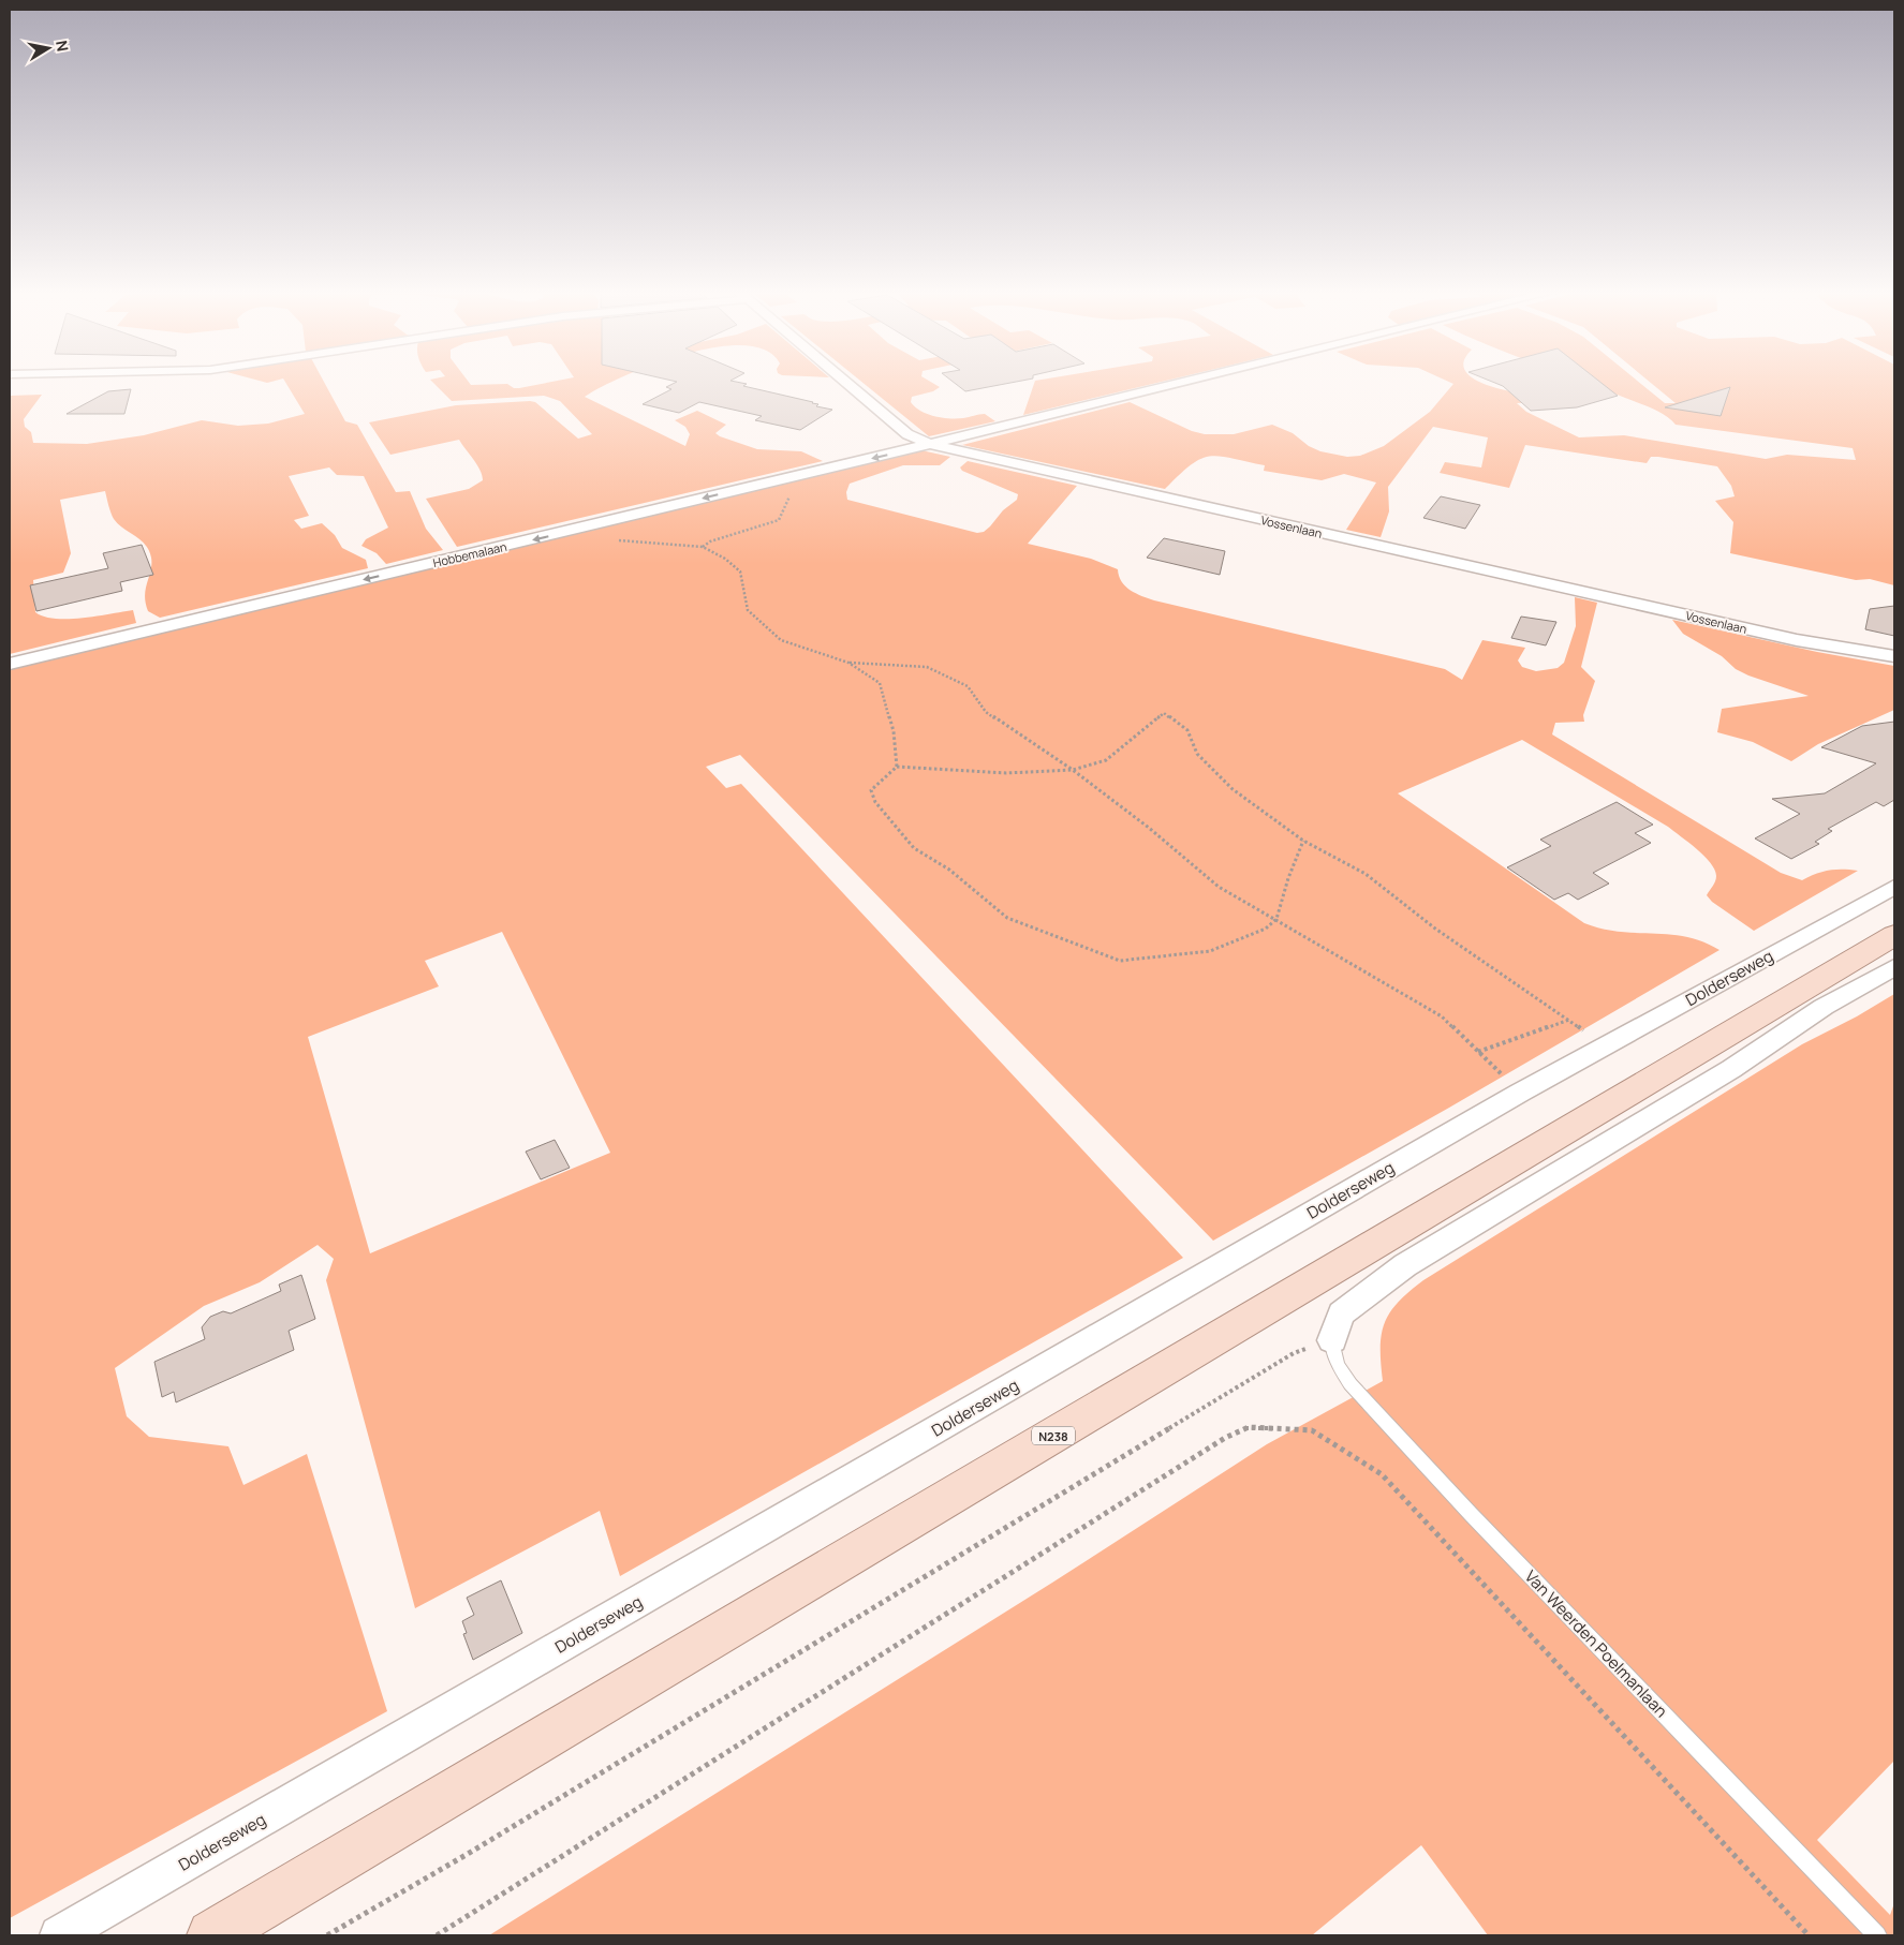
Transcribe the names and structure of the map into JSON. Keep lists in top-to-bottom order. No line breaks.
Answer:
{"streets":{"main road":["N238"],"street":["Vossenlaan","Hobbemalaan","Dolderseweg"],"lane":["Van Weerden Poelmanlaan"]},"crossings":[["Vossenlaan","Hobbemalaan"]],"one_way":["Hobbemalaan"],"north":"right"}
